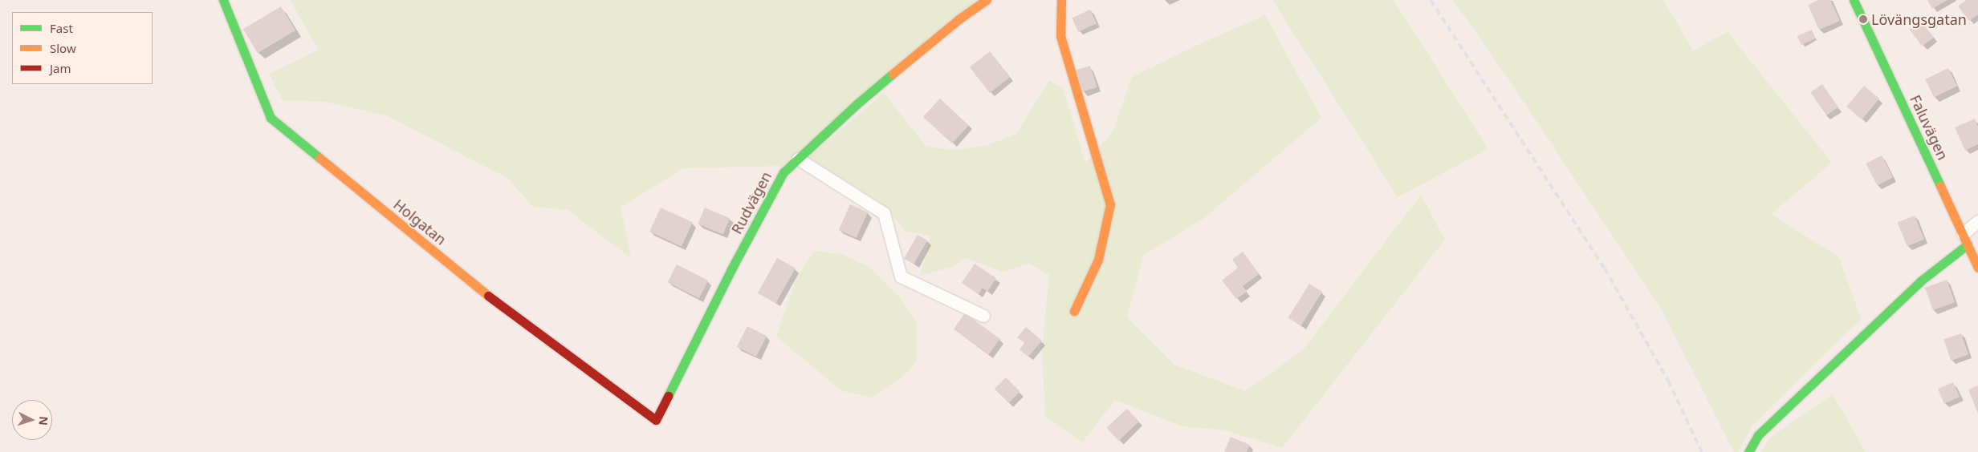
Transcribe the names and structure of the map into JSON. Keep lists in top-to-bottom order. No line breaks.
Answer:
{"streets":{"street":["Faluvägen","Rudvägen","Holgatan"]},"crossings":[["Rudvägen","Holgatan"]],"places":["Lövängsgatan"],"legend":["Fast","Slow","Jam"],"north":"right"}
